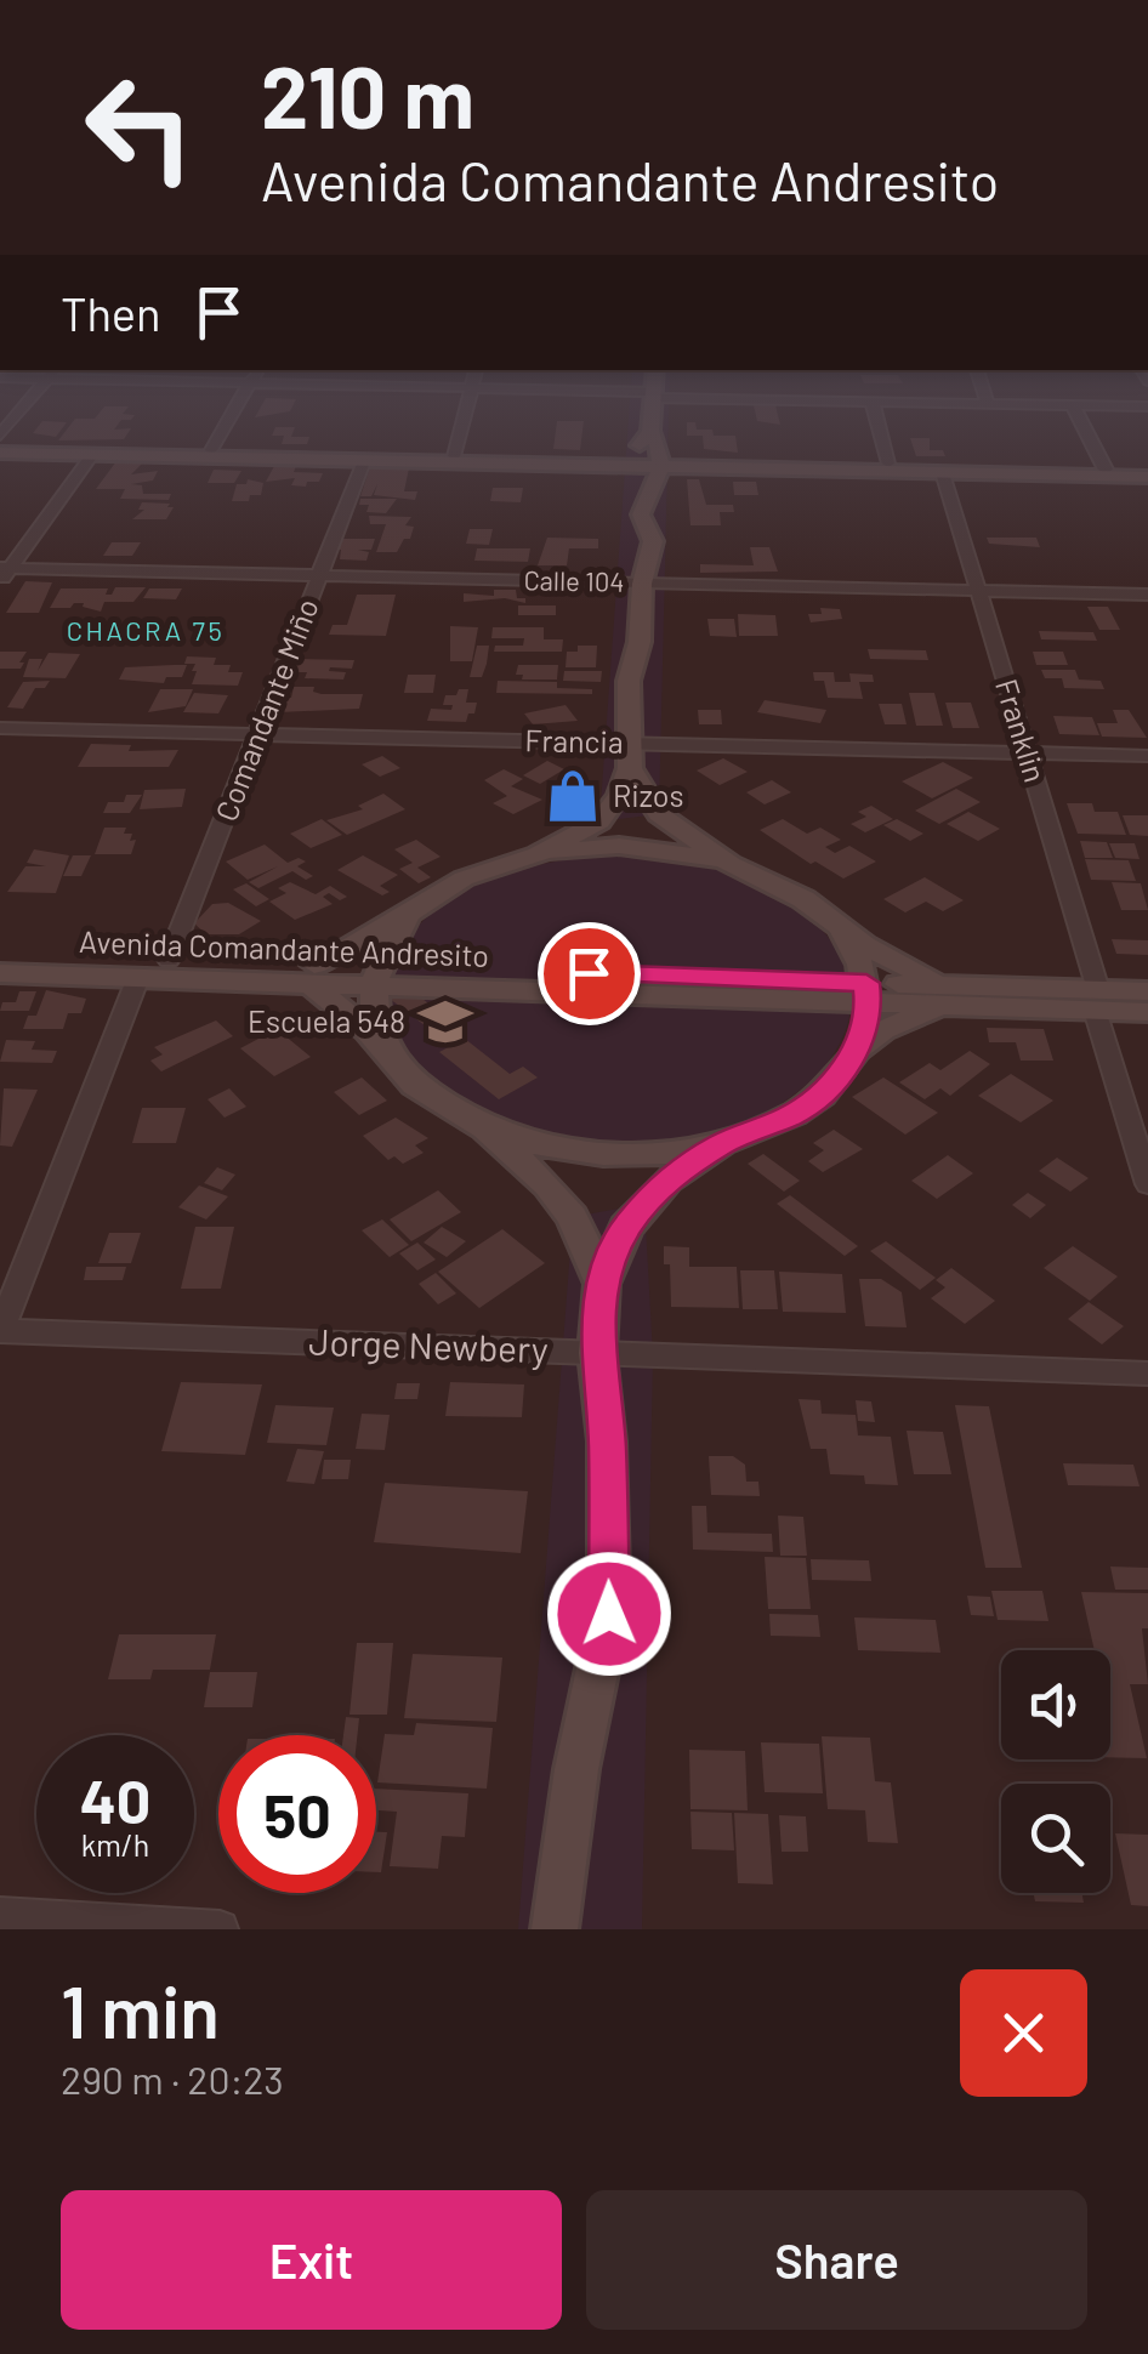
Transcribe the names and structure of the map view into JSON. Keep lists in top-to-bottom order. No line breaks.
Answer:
{"streets":{"main road":["Avenida Comandante Andresito"],"street":["Calle 104","Comandante Miño","Franklin","Francia","Jorge Newbery"]},"crossings":[["Calle 104","Comandante Miño"],["Calle 104","Franklin"],["Comandante Miño","Francia"],["Comandante Miño","Avenida Comandante Andresito"],["Franklin","Francia"],["Franklin","Avenida Comandante Andresito"]],"districts":["CHACRA 75"],"places":{"shop":["Rizos"],"school or university":["Escuela 548"]},"page":{"turn":["210 m","Avenida Comandante Andresito"],"then":"Then","speed":"40 km/h","limit":"50","heading":["1 min","290 m · 20:23"],"buttons":["Exit","Share"]}}
